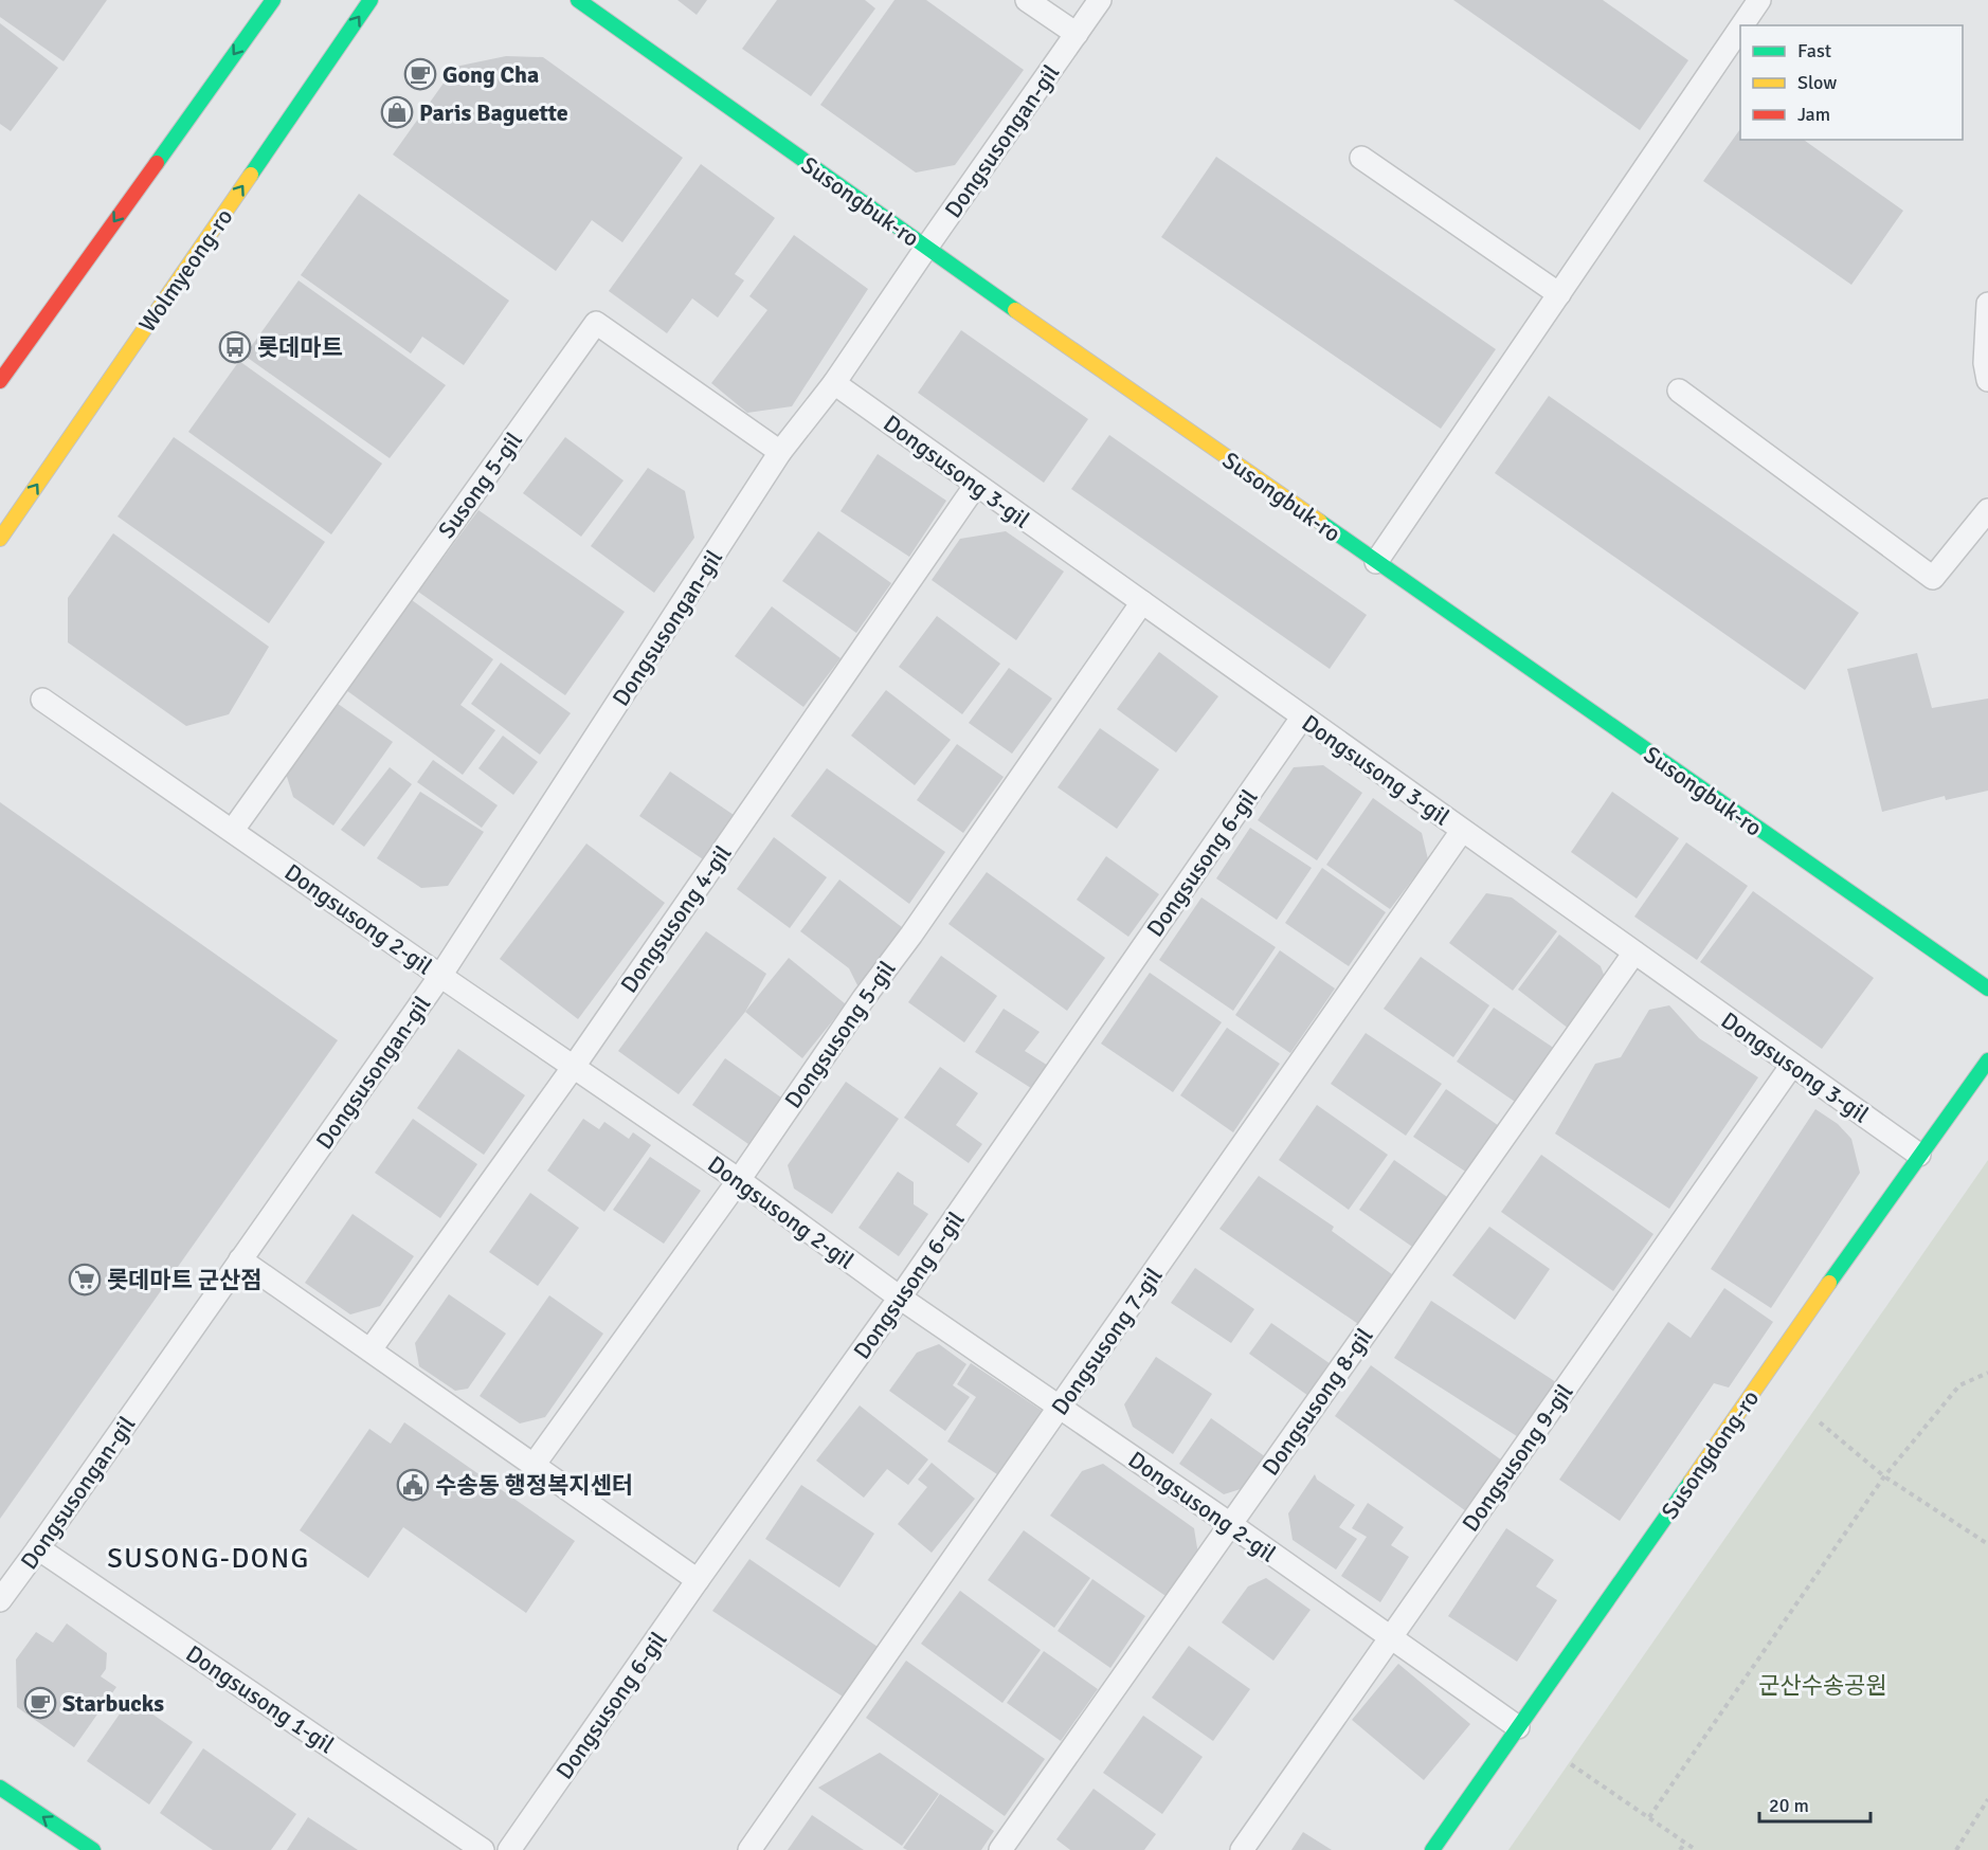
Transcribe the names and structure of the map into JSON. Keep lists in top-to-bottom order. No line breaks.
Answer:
{"streets":{"street":["Susongbuk-ro","Wolmyeong-ro","Susongdong-ro"],"lane":["Dongsusongan-gil","Dongsusong 3-gil","Susong 5-gil","Dongsusong 6-gil","Dongsusong 2-gil","Dongsusong 4-gil","Dongsusong 5-gil","Dongsusong 7-gil","Dongsusong 8-gil","Dongsusong 9-gil","Dongsusong 1-gil"]},"crossings":[["Dongsusongan-gil","Susongbuk-ro"],["Dongsusongan-gil","Dongsusong 3-gil"],["Dongsusongan-gil","Susong 5-gil"],["Dongsusongan-gil","Dongsusong 2-gil"],["Dongsusongan-gil","Dongsusong 1-gil"],["Dongsusong 3-gil","Dongsusong 6-gil"],["Dongsusong 3-gil","Dongsusong 4-gil"],["Dongsusong 3-gil","Dongsusong 5-gil"],["Dongsusong 3-gil","Dongsusong 7-gil"],["Dongsusong 3-gil","Dongsusong 8-gil"],["Dongsusong 3-gil","Susongdong-ro"],["Dongsusong 3-gil","Dongsusong 9-gil"],["Susong 5-gil","Dongsusong 2-gil"],["Dongsusong 6-gil","Dongsusong 2-gil"],["Dongsusong 2-gil","Dongsusong 4-gil"],["Dongsusong 2-gil","Dongsusong 5-gil"],["Dongsusong 2-gil","Dongsusong 7-gil"],["Dongsusong 2-gil","Dongsusong 8-gil"],["Dongsusong 2-gil","Susongdong-ro"],["Dongsusong 2-gil","Dongsusong 9-gil"]],"districts":["SUSONG-DONG"],"parks":["군산수송공원"],"places":{"cafe":["Gong Cha","Starbucks"],"shop":["Paris Baguette"],"bus stop":["롯데마트"],"supermarket":["롯데마트 군산점"],"public building":["수송동 행정복지센터"]},"legend":["Fast","Slow","Jam"],"scale_bar":"20 m"}
